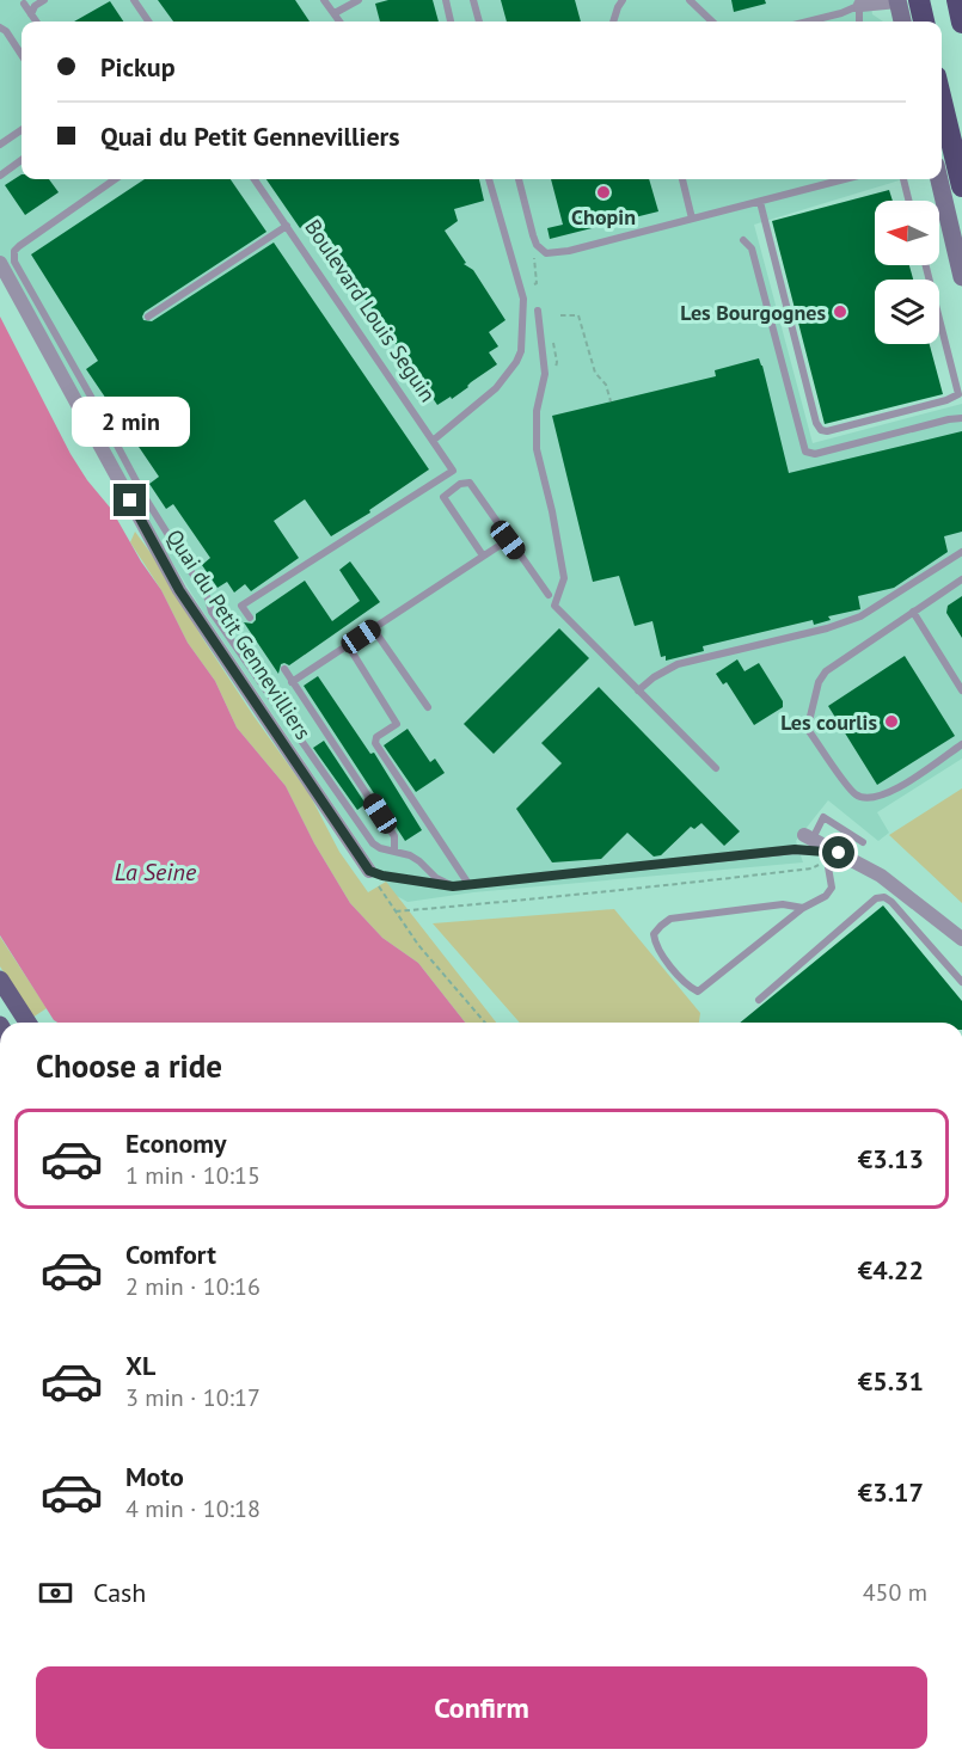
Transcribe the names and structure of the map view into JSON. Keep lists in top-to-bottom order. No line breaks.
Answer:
{"streets":{"street":["Quai du Petit Gennevilliers"],"lane":["Boulevard Louis Seguin"]},"water":["La Seine"],"places":["Chopin","Les Bourgognes","Les courlis"],"north":"left","page":{"banner":["Pickup","Quai du Petit Gennevilliers"],"bubble":"2 min","heading":"Choose a ride","list":[{"name":"Economy","note":"1 min · 10:15","value":"€3.13"},{"name":"Comfort","note":"2 min · 10:16","value":"€4.22"},{"name":"XL","note":"3 min · 10:17","value":"€5.31"},{"name":"Moto","note":"4 min · 10:18","value":"€3.17"}],"pay":["Cash","450 m"],"buttons":"Confirm"}}
